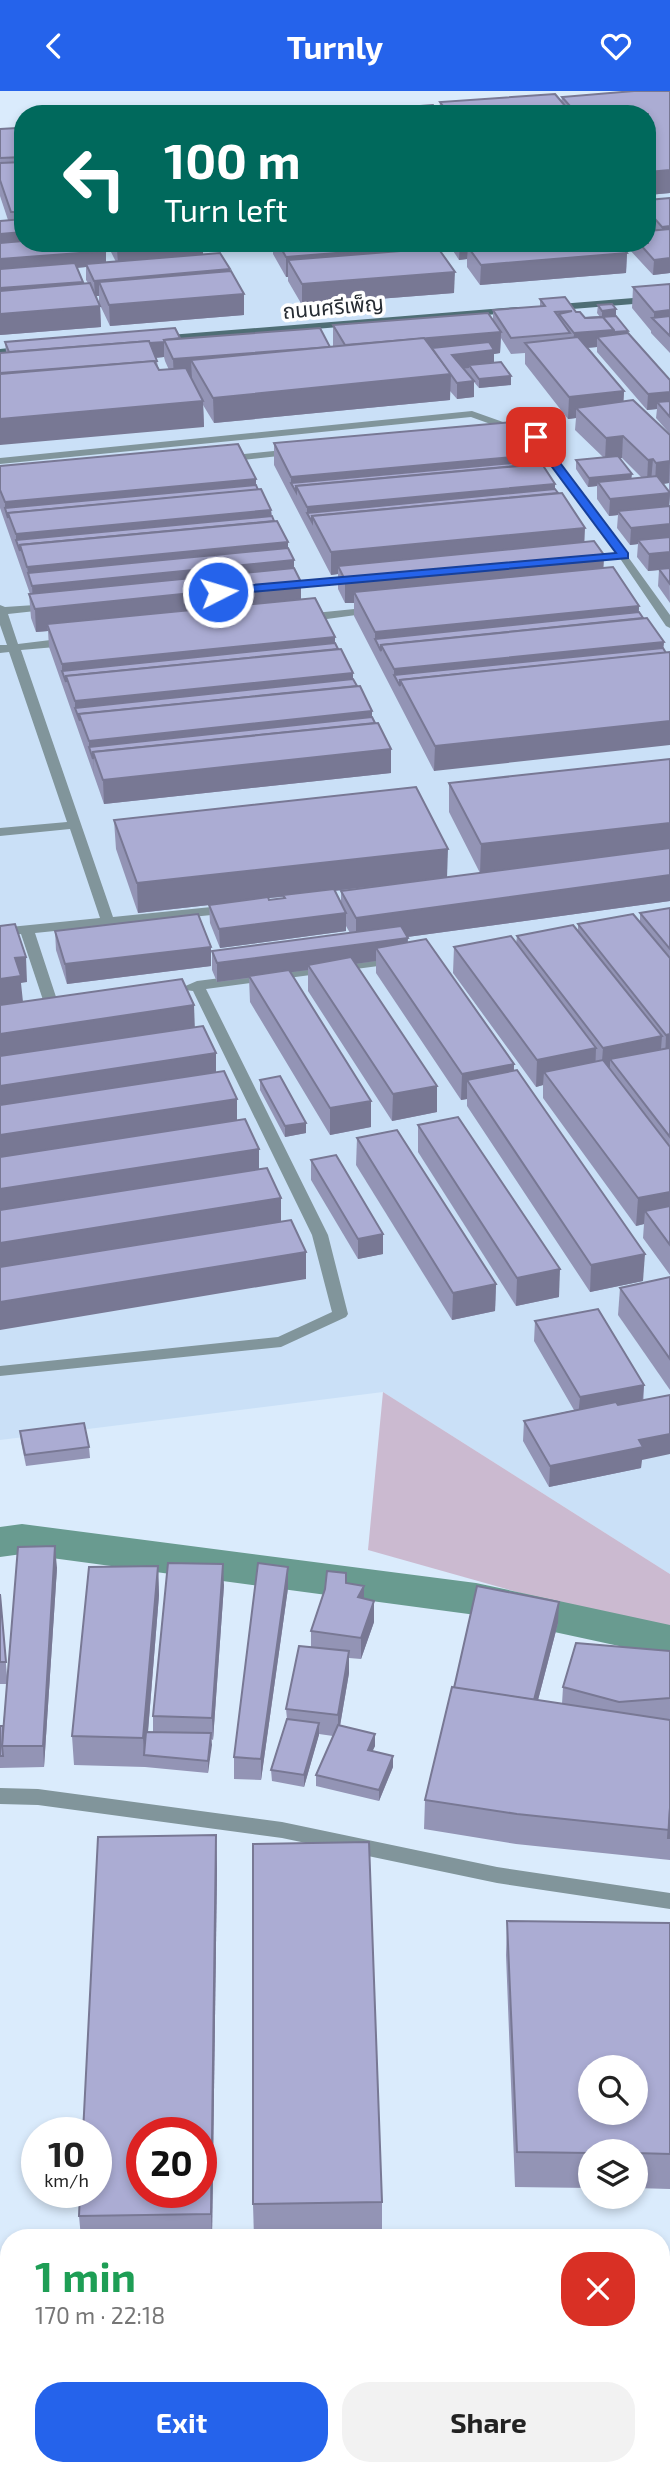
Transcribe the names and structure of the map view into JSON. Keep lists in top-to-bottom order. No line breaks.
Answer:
{"streets":{"main road":["ถนนศรีเพ็ญ"]},"page":{"header":"Turnly","turn":["100 m","Turn left"],"speed":"10 km/h","limit":"20","heading":["1 min","170 m · 22:18"],"buttons":["Exit","Share"]}}
